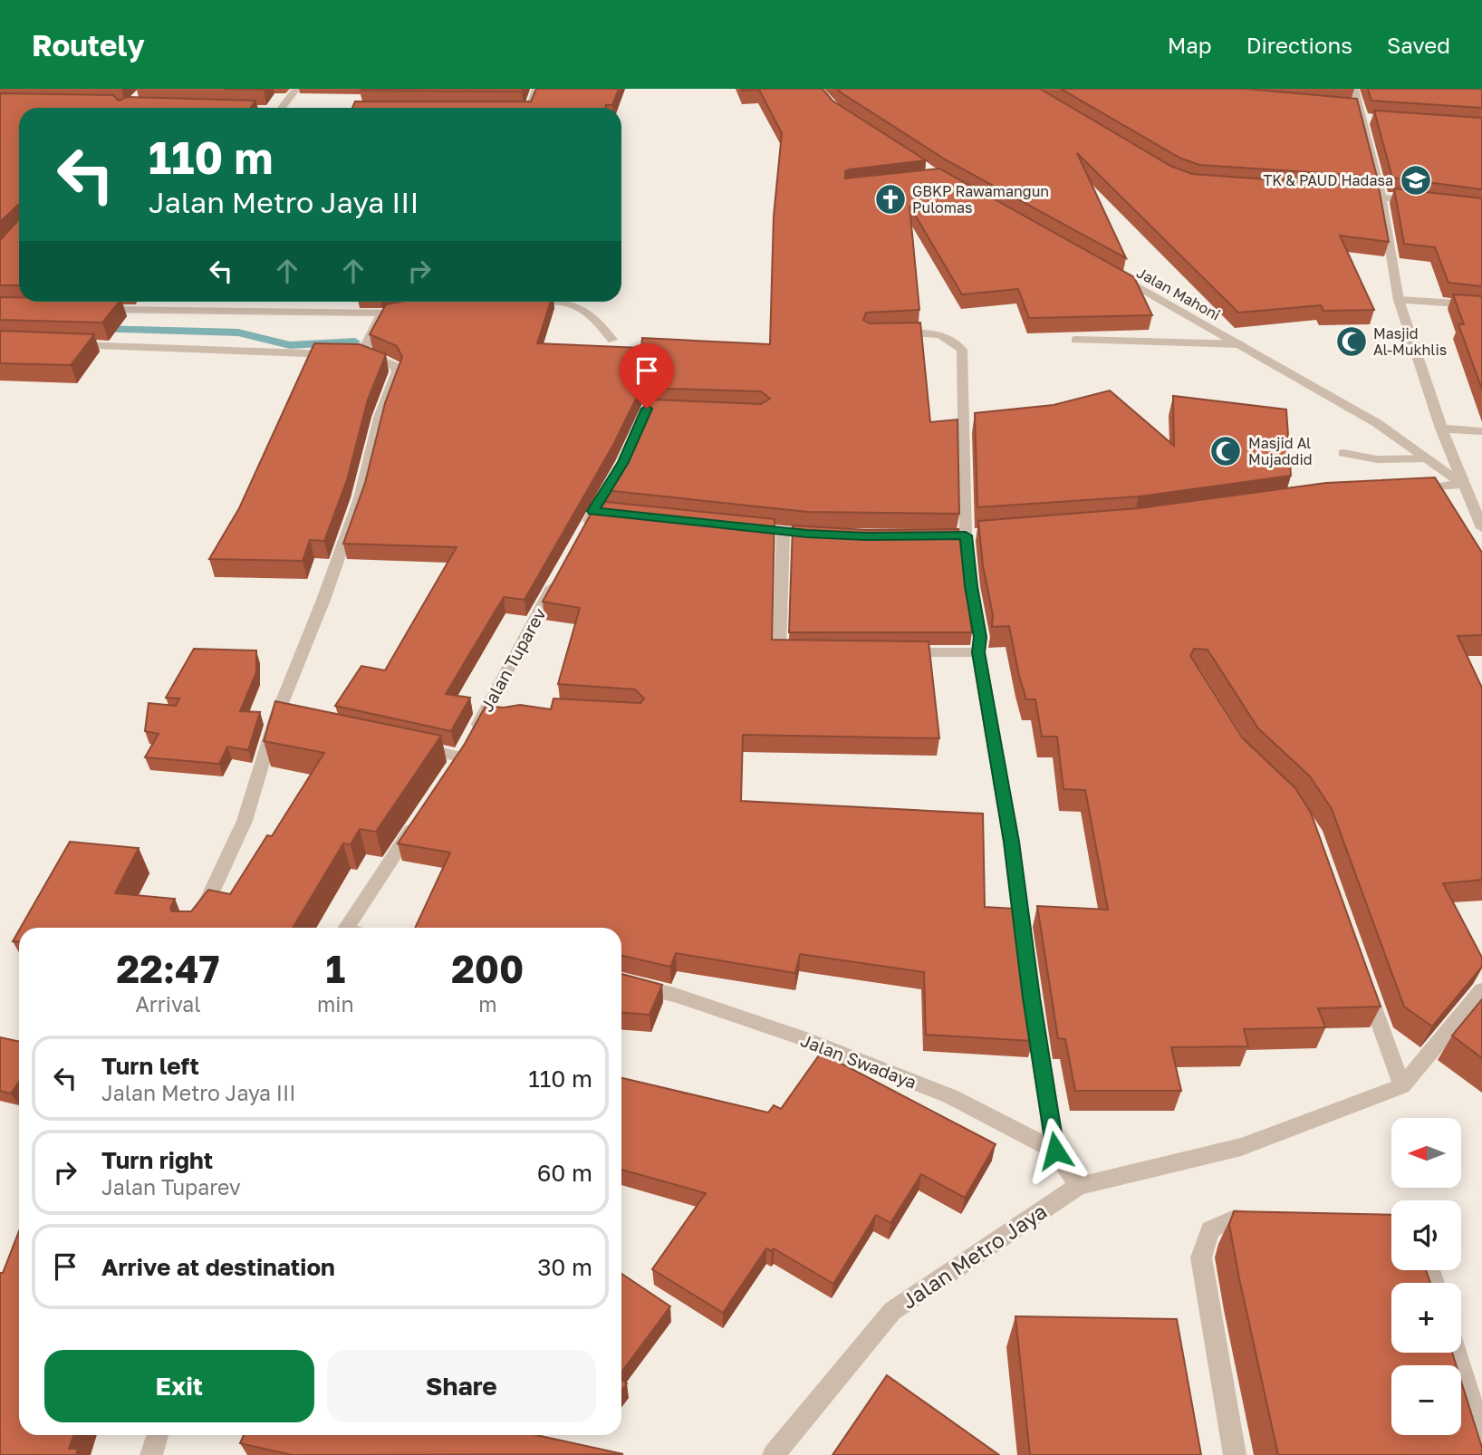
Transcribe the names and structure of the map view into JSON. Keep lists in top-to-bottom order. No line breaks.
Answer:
{"streets":{"street":["Jalan Mahoni","Jalan Tuparev","Jalan Swadaya","Jalan Metro Jaya"]},"places":{"school or university":["TK & PAUD Hadasa"],"church":["GBKP Rawamangun Pulomas"],"mosque":["Masjid Al-Mukhlis","Masjid Al Mujaddid"]},"north":"left","page":{"header":"Routely","nav":["Map","Directions","Saved"],"turn":["110 m","Jalan Metro Jaya III"],"eta":["22:47","Arrival","1","min","200","m"],"list":[{"name":"Turn left","note":"Jalan Metro Jaya III","value":"110 m"},{"name":"Turn right","note":"Jalan Tuparev","value":"60 m"},{"name":"Arrive at destination","value":"30 m"}],"map_buttons":["+","−"],"buttons":["Exit","Share"]}}
